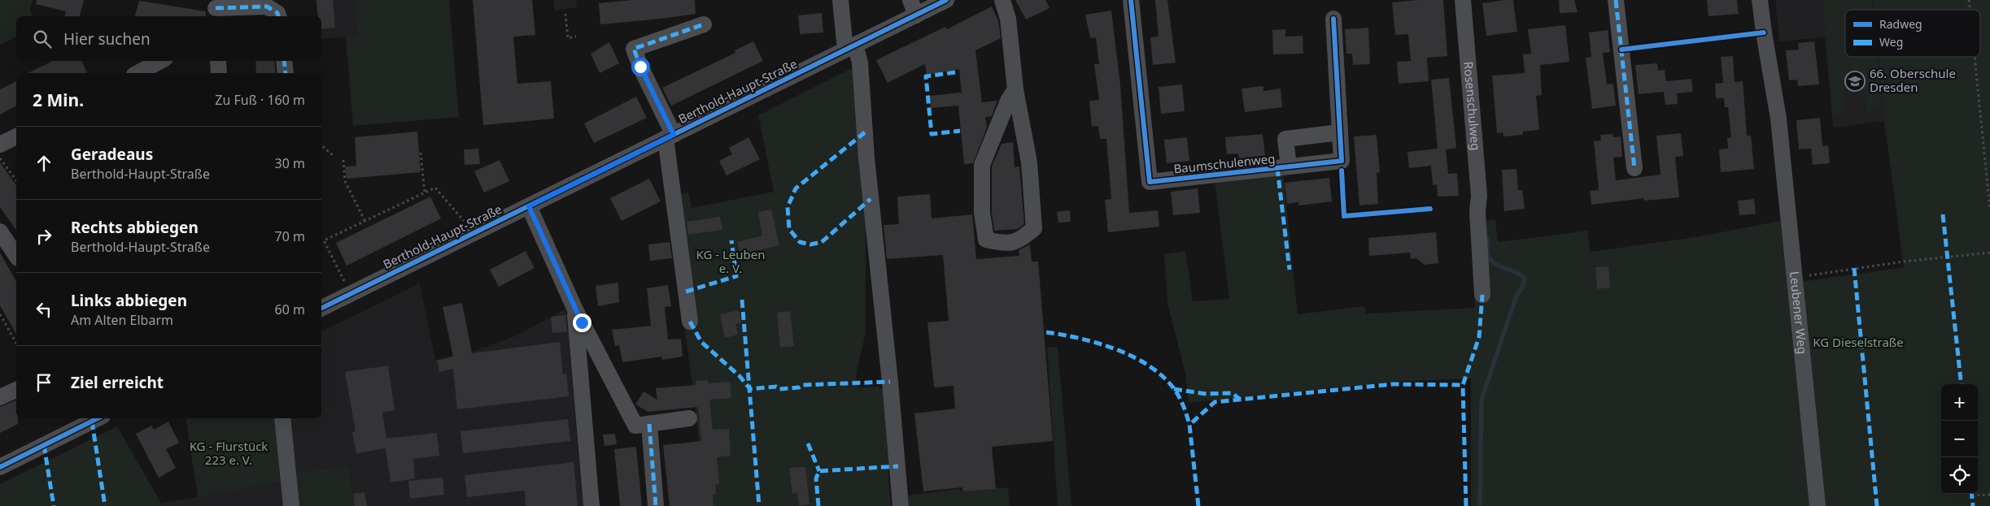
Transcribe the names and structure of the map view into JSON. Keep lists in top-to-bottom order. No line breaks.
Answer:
{"streets":{"street":["Berthold-Haupt-Straße","Rosenschulweg","Baumschulenweg","Leubener Weg"]},"parks":["KG - Leuben e. V.","KG Dieselstraße","KG - Flurstück 223 e. V."],"places":{"school or university":["66. Oberschule Dresden"]},"legend":["Radweg","Weg"],"page":{"search":"Hier suchen","heading":["2 Min.","Zu Fuß · 160 m"],"list":[["Geradeaus","Berthold-Haupt-Straße","30 m"],["Rechts abbiegen","Berthold-Haupt-Straße","70 m"],["Links abbiegen","Am Alten Elbarm","60 m"],"Ziel erreicht"],"map_buttons":["+","−"]}}
